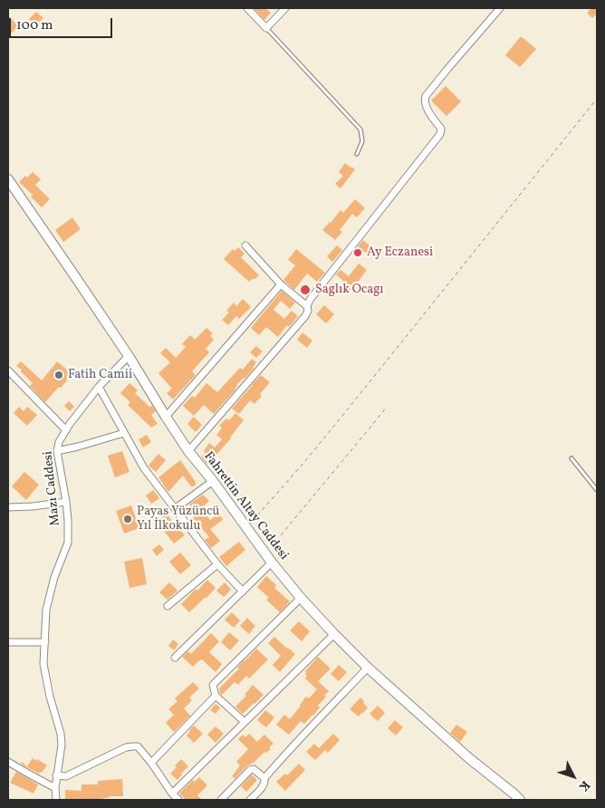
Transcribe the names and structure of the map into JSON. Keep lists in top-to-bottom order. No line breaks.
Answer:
{"streets":{"street":["Mazı Caddesi","Fahrettin Altay Caddesi"]},"crossings":[["Mazı Caddesi","Fahrettin Altay Caddesi"]],"places":["Ay Eczanesi","Saglık Ocagı","Fatih Camii","Payas Yüzüncü Yıl İlkokulu"],"scale_bar":"100 m","north":"bottom right"}
